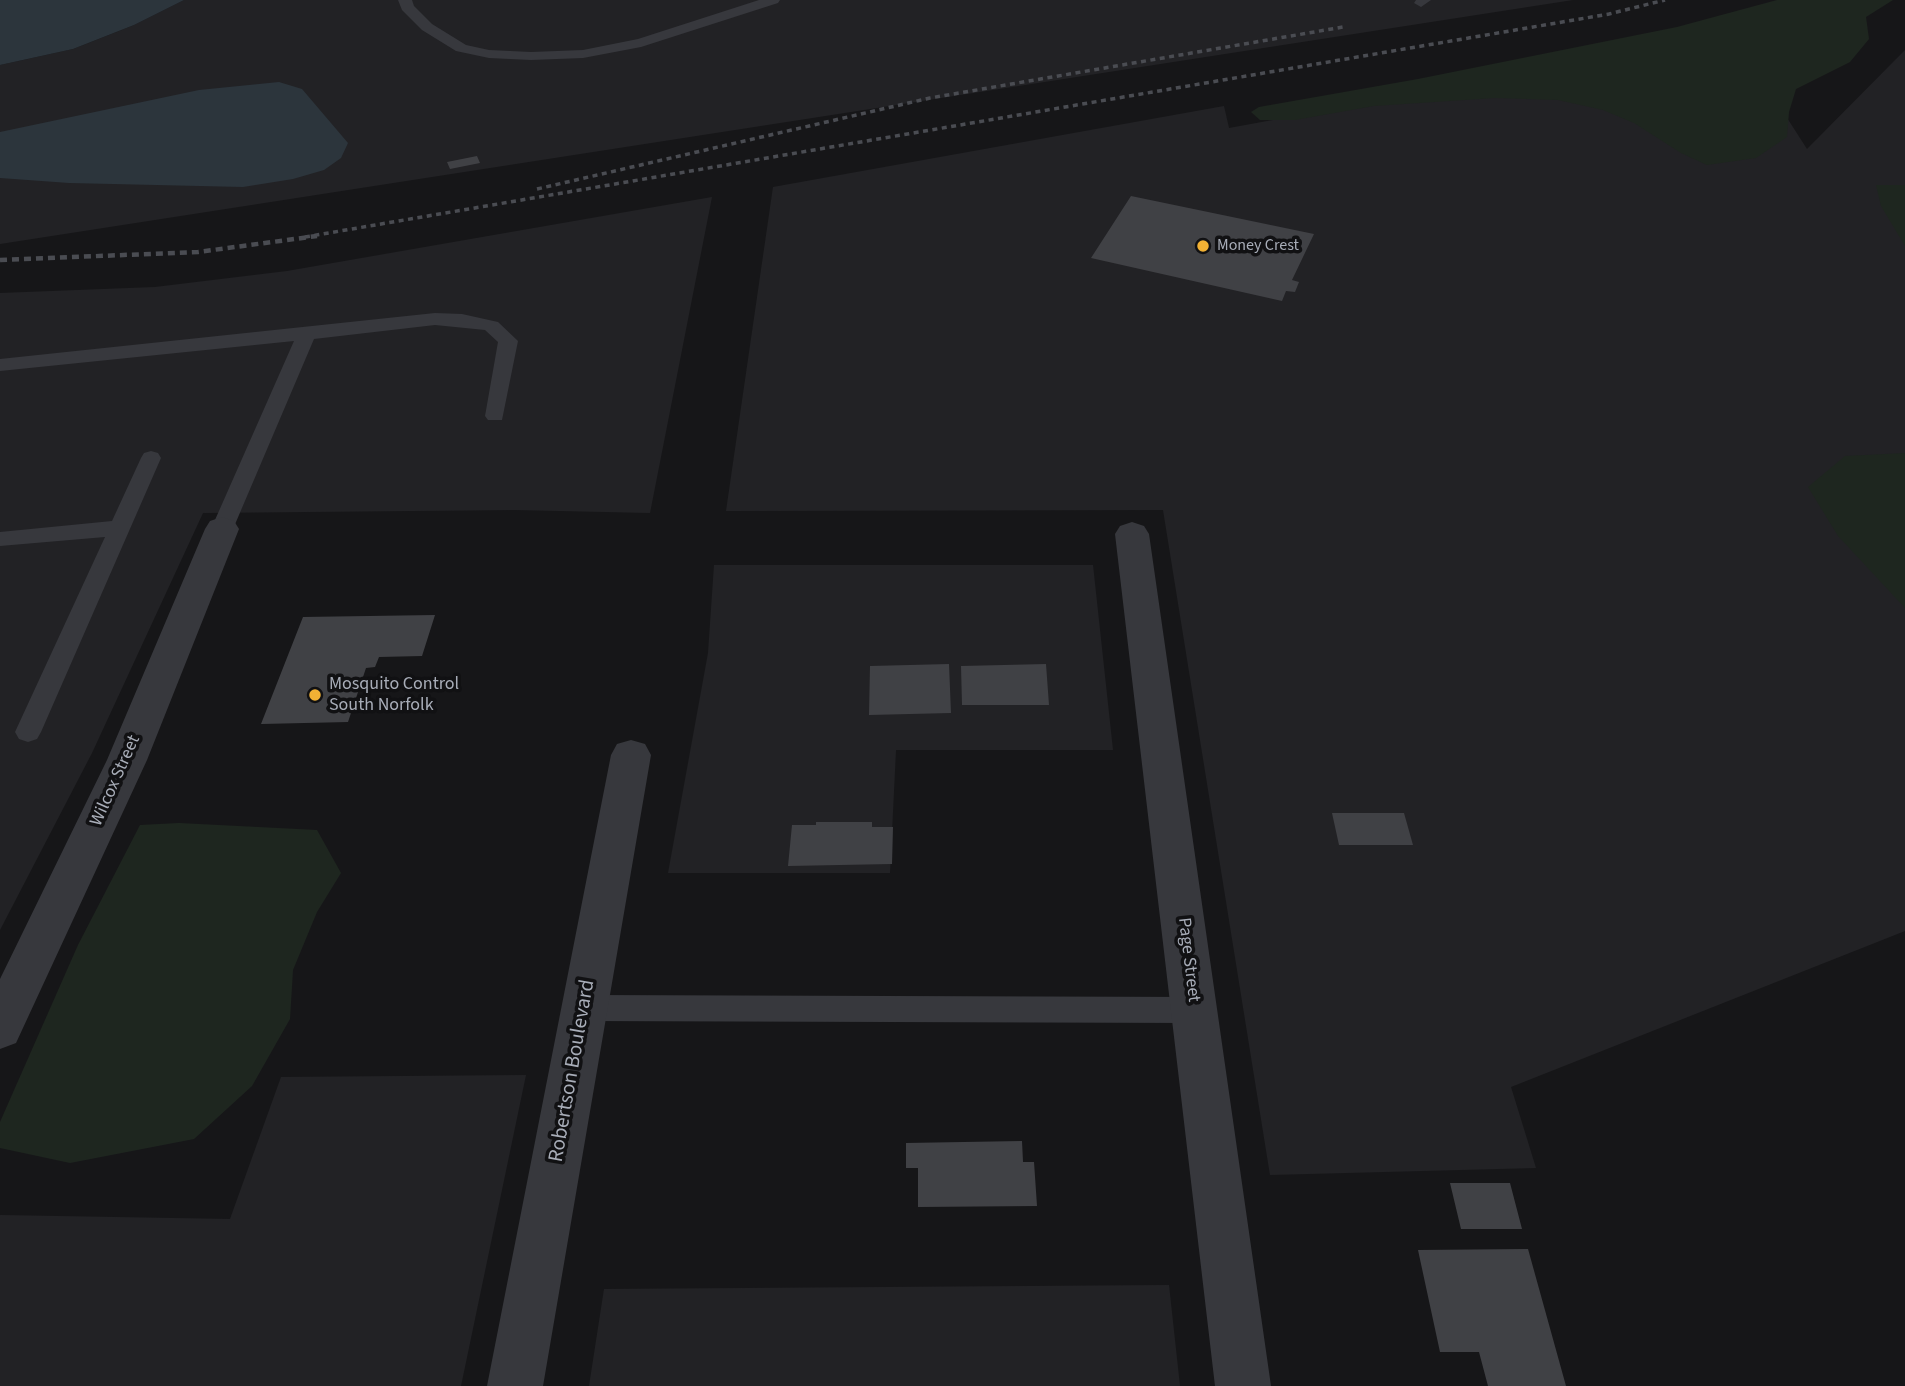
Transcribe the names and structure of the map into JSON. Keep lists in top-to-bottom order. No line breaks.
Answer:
{"streets":{"street":["Wilcox Street","Page Street","Robertson Boulevard"]},"places":["Money Crest","Mosquito Control South Norfolk"]}
